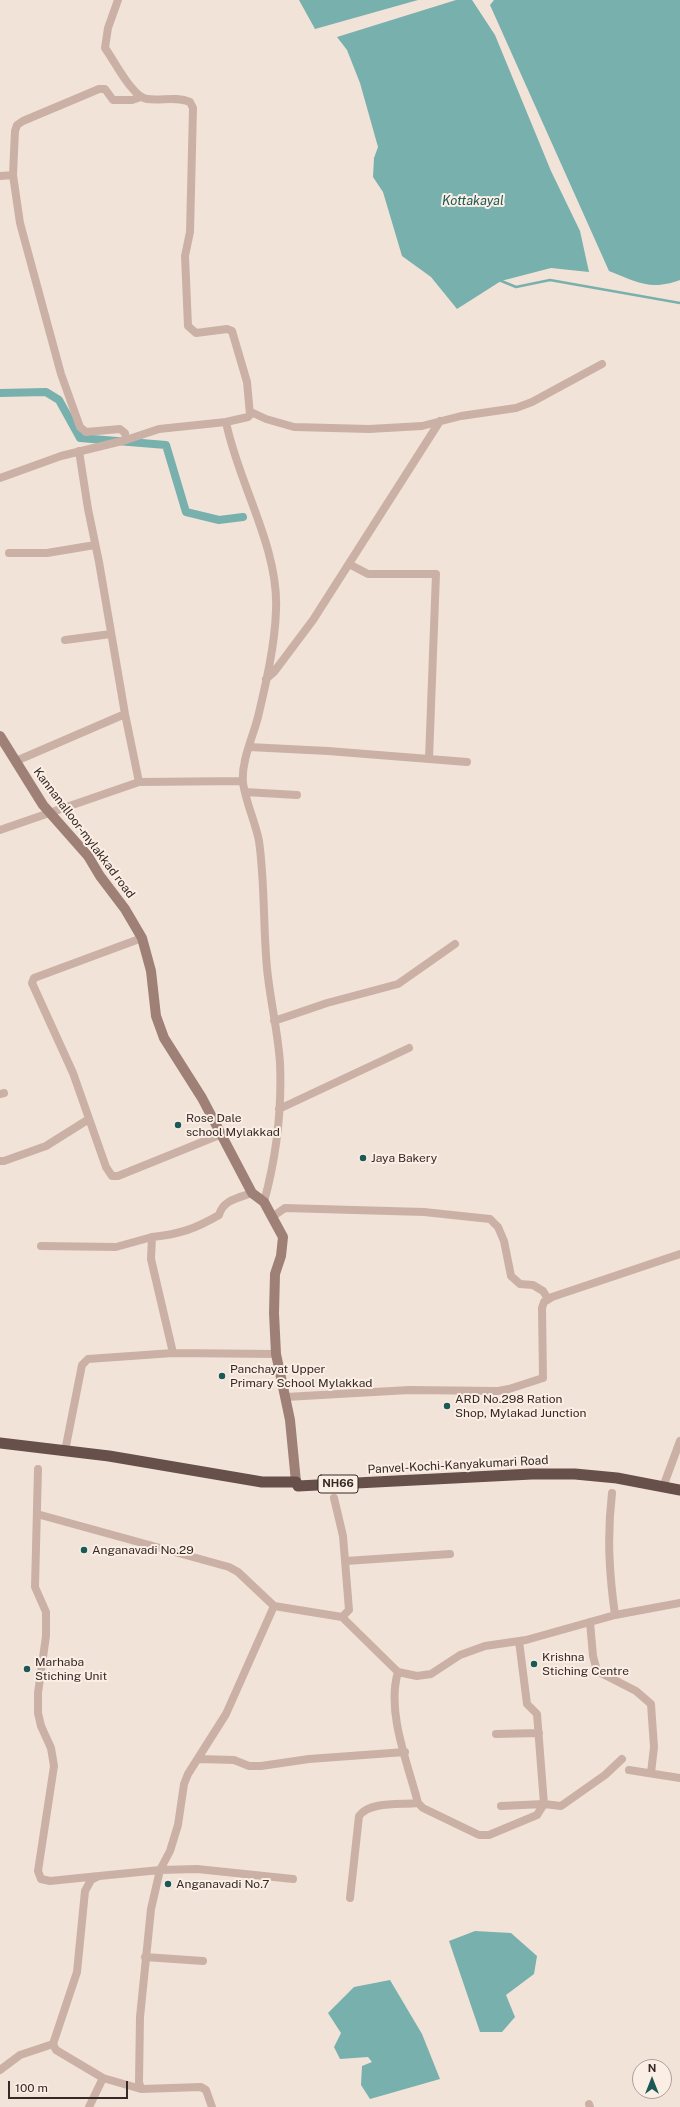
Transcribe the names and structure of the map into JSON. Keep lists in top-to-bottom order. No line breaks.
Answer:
{"streets":{"highway":["Panvel-Kochi-Kanyakumari Road","NH66"],"main road":["Kannanalloor-mylakkad road"]},"crossings":[["Kannanalloor-mylakkad road","Panvel-Kochi-Kanyakumari Road"]],"water":["Kottakayal"],"places":["Rose Dale school Mylakkad","Jaya Bakery","Panchayat Upper Primary School Mylakkad","ARD No.298 Ration Shop, Mylakad Junction","Anganavadi No.29","Krishna Stiching Centre","Marhaba Stiching Unit","Anganavadi No.7"],"scale_bar":"100 m","north":"top"}
